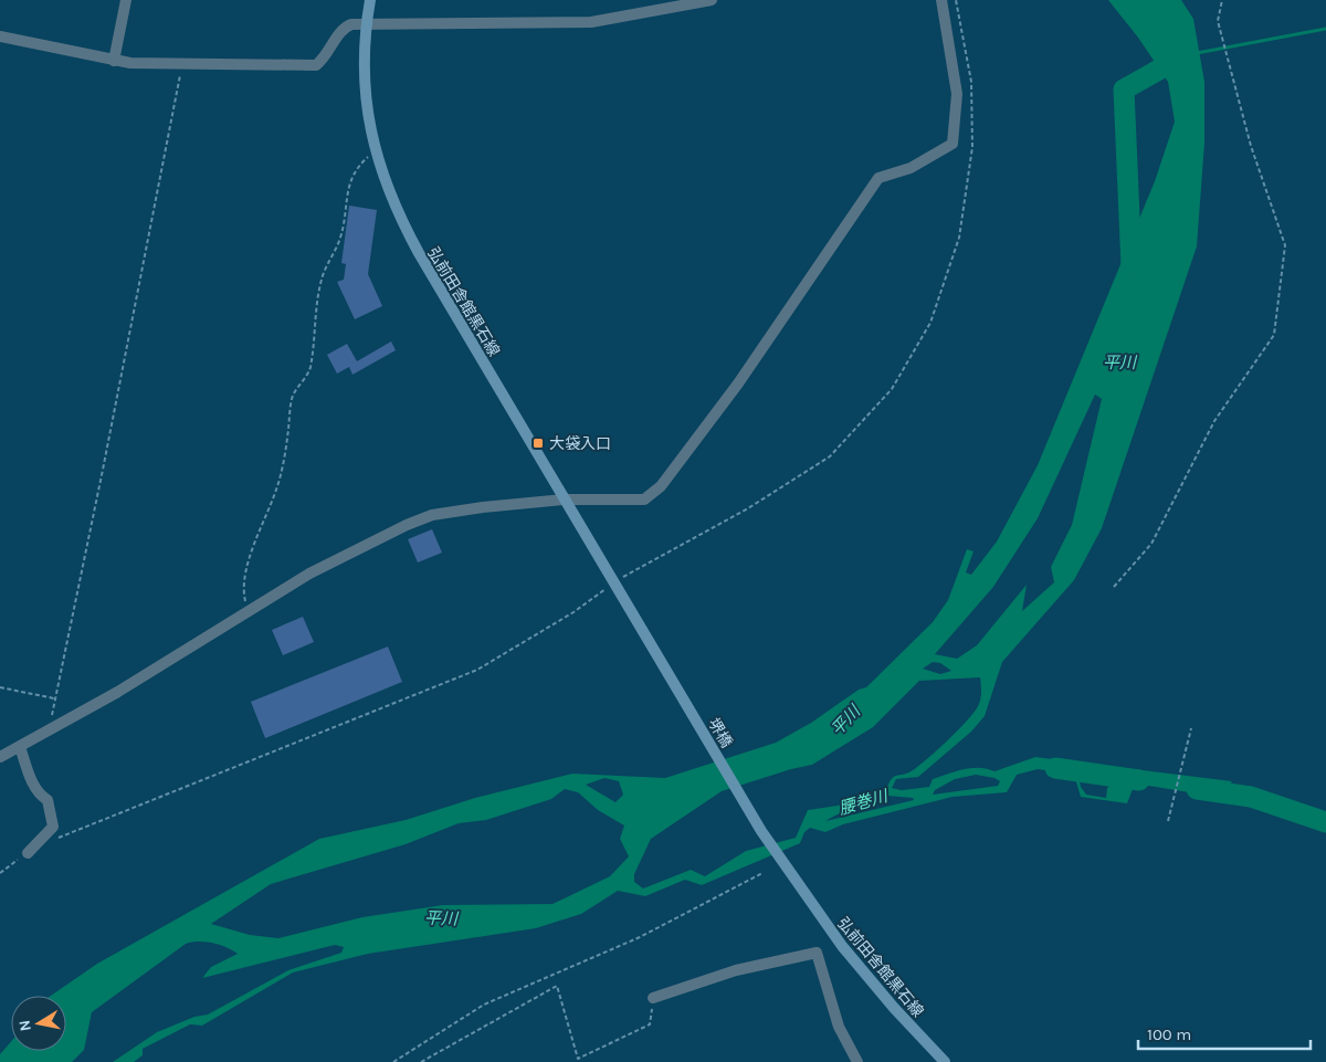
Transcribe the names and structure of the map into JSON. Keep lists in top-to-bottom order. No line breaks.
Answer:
{"streets":{"main road":["弘前田舎館黒石線","堺橋"]},"crossings":[["弘前田舎館黒石線","堺橋"]],"water":["平川","腰巻川"],"places":{"transit":["大袋入口"]},"scale_bar":"100 m","north":"left"}
